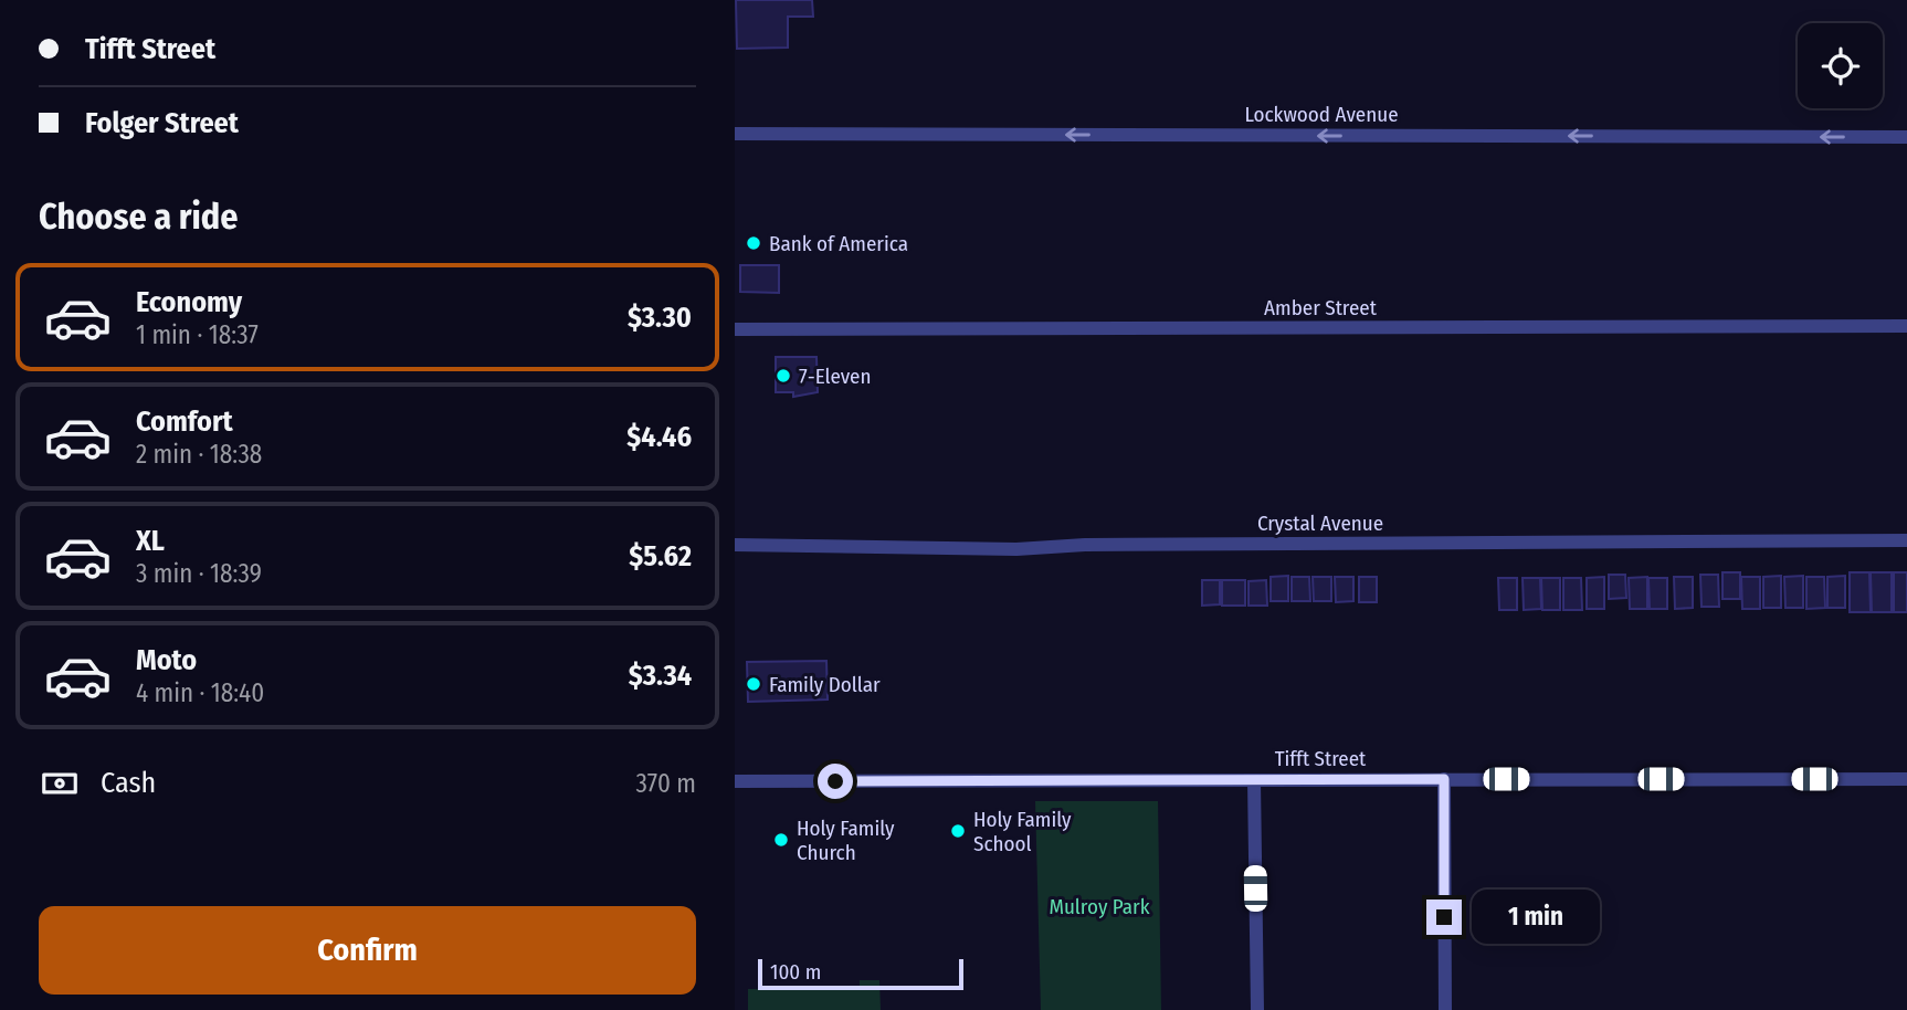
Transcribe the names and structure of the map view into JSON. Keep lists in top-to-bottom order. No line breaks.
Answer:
{"streets":{"street":["Lockwood Avenue","Amber Street","Crystal Avenue","Tifft Street"]},"one_way":["Lockwood Avenue"],"parks":["Mulroy Park"],"places":["Bank of America","7-Eleven","Family Dollar","Holy Family School","Holy Family Church"],"scale_bar":"100 m","page":{"banner":["Tifft Street","Folger Street"],"heading":"Choose a ride","list":[{"name":"Economy","note":"1 min · 18:37","value":"$3.30"},{"name":"Comfort","note":"2 min · 18:38","value":"$4.46"},{"name":"XL","note":"3 min · 18:39","value":"$5.62"},{"name":"Moto","note":"4 min · 18:40","value":"$3.34"}],"pay":["Cash","370 m"],"bubble":"1 min","buttons":"Confirm","scale":"100 m"}}
